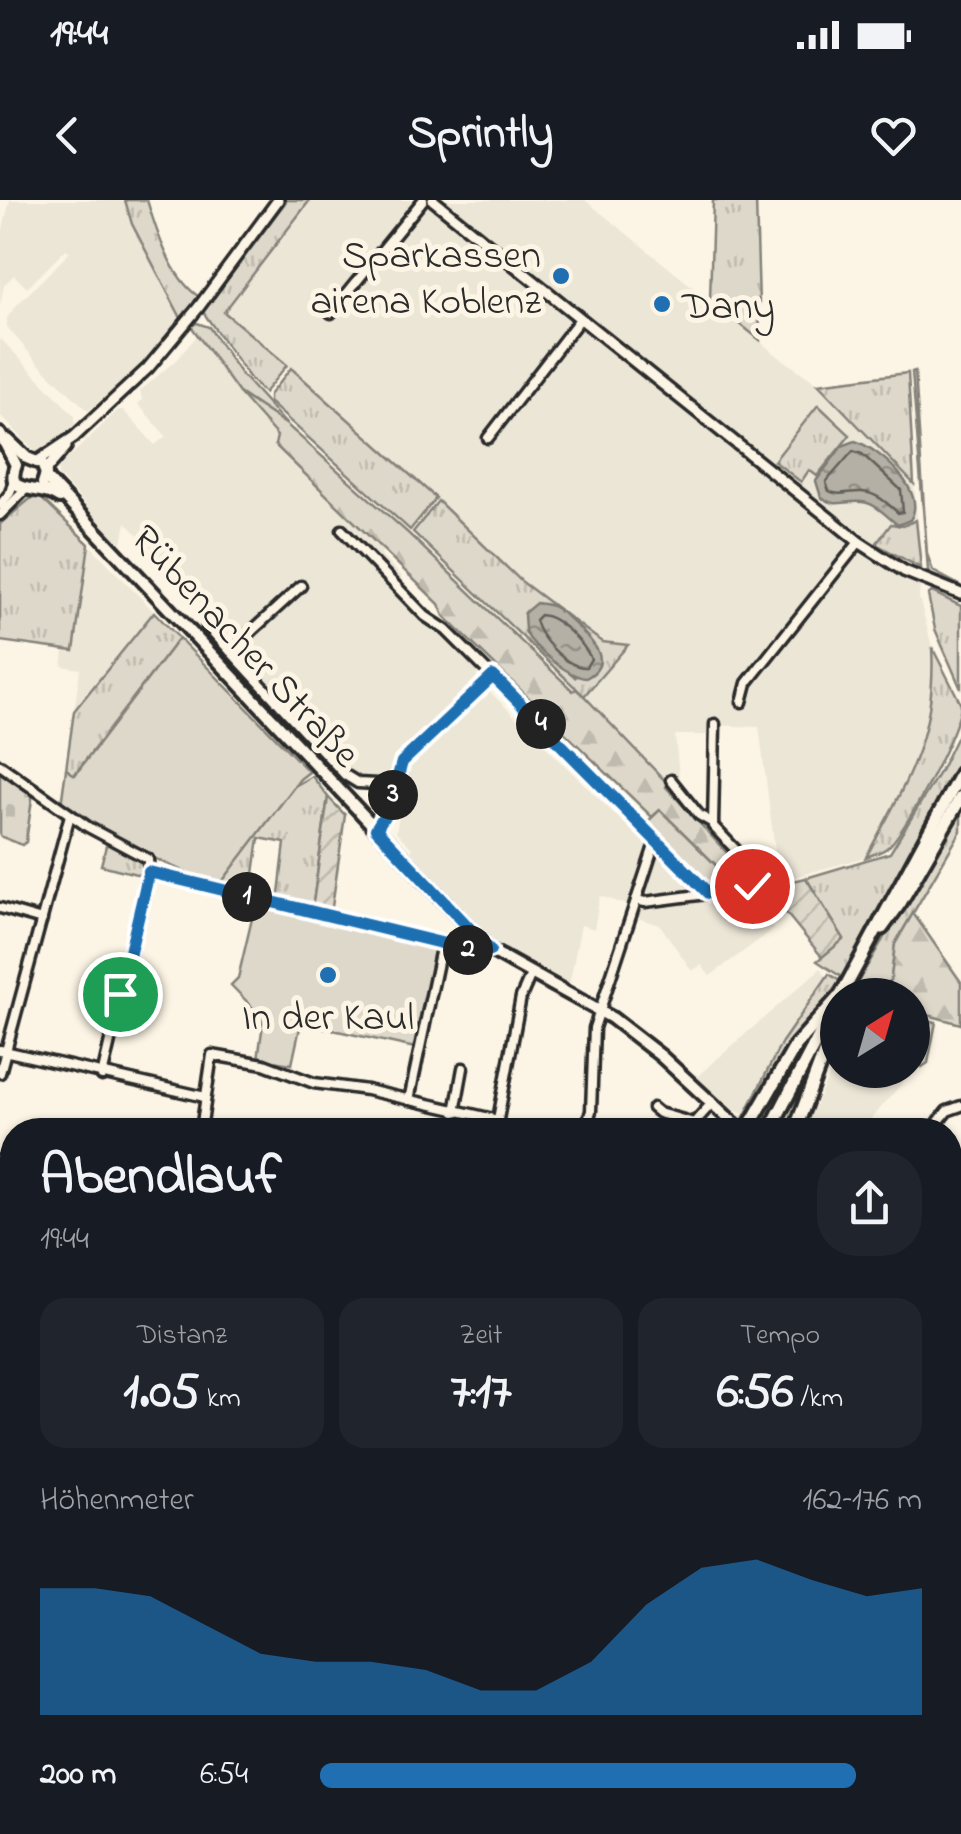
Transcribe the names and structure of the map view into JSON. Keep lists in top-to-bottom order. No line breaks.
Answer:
{"streets":{"main road":["Rübenacher Straße"]},"places":["Sparkassen airena Koblenz","Dany","In der Kaul"],"north":"top right","page":{"status":"19:44","header":"Sprintly","pins":["4","3","1","2"],"heading":["Abendlauf","19:44"],"stats":[["Distanz","1.05 km"],["Zeit","7:17"],["Tempo","6:56 /km"]],"chart":["Höhenmeter","162–176 m"],"list":[{"name":"200 m","note":"6:54"}]}}
